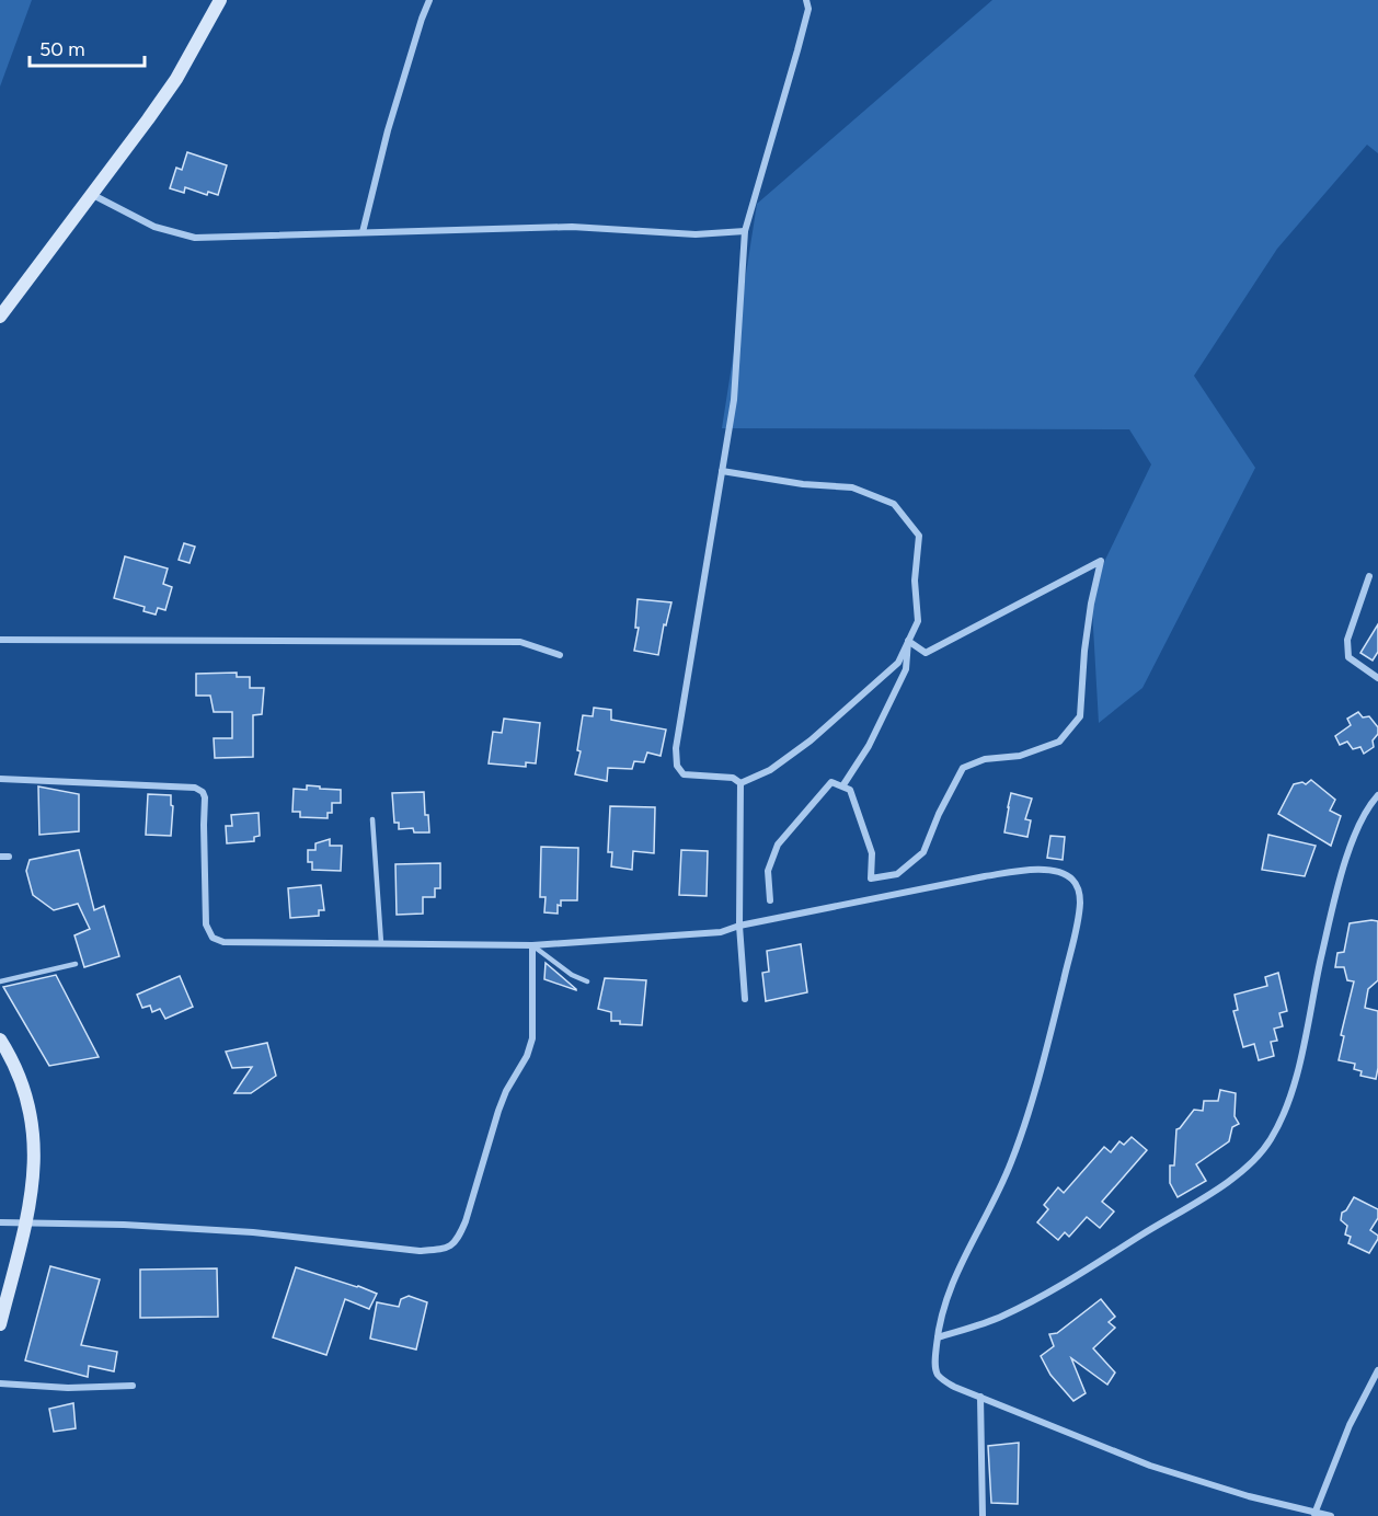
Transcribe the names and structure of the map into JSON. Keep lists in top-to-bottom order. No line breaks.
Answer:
{"scale_bar":"50 m"}
